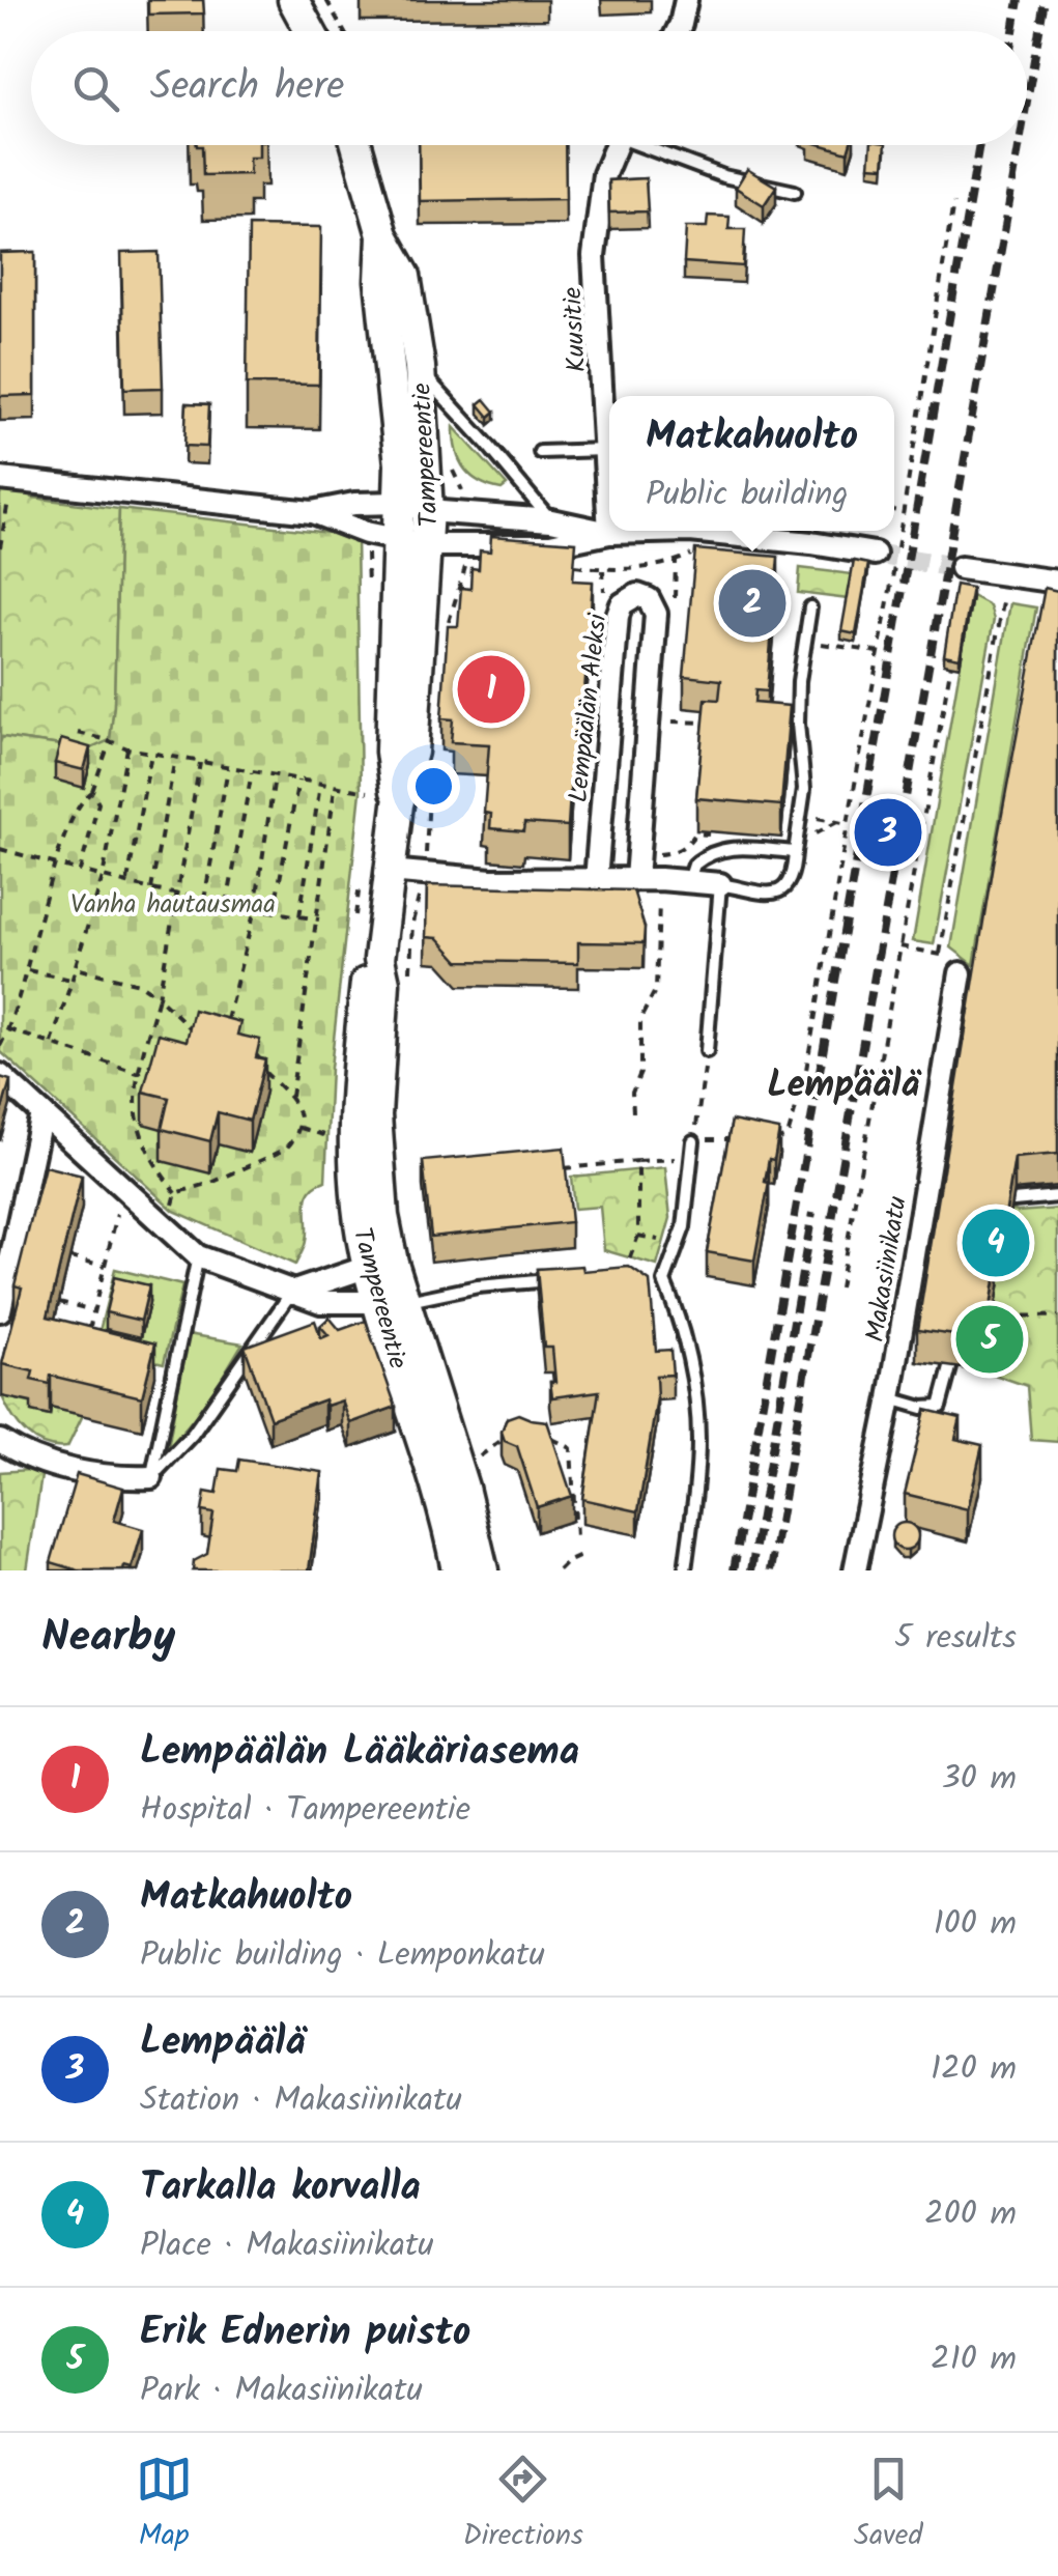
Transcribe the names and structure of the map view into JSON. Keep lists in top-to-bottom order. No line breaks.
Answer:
{"streets":{"main road":["Tampereentie"],"street":["Kuusitie","Lempäälän Aleksi","Makasiinikatu"]},"districts":["Lempäälä"],"parks":["Vanha hautausmaa"],"page":{"search":"Search here","popup":["Matkahuolto","Public building"],"pins":["2","1","3","4","5"],"heading":["Nearby","5 results"],"list":[{"mark":"1","name":"Lempäälän Lääkäriasema","note":"Hospital · Tampereentie","value":"30 m"},{"mark":"2","name":"Matkahuolto","note":"Public building · Lemponkatu","value":"100 m"},{"mark":"3","name":"Lempäälä","note":"Station · Makasiinikatu","value":"120 m"},{"mark":"4","name":"Tarkalla korvalla","note":"Place · Makasiinikatu","value":"200 m"},{"mark":"5","name":"Erik Ednerin puisto","note":"Park · Makasiinikatu","value":"210 m"}],"nav":["Map","Directions","Saved"]}}
